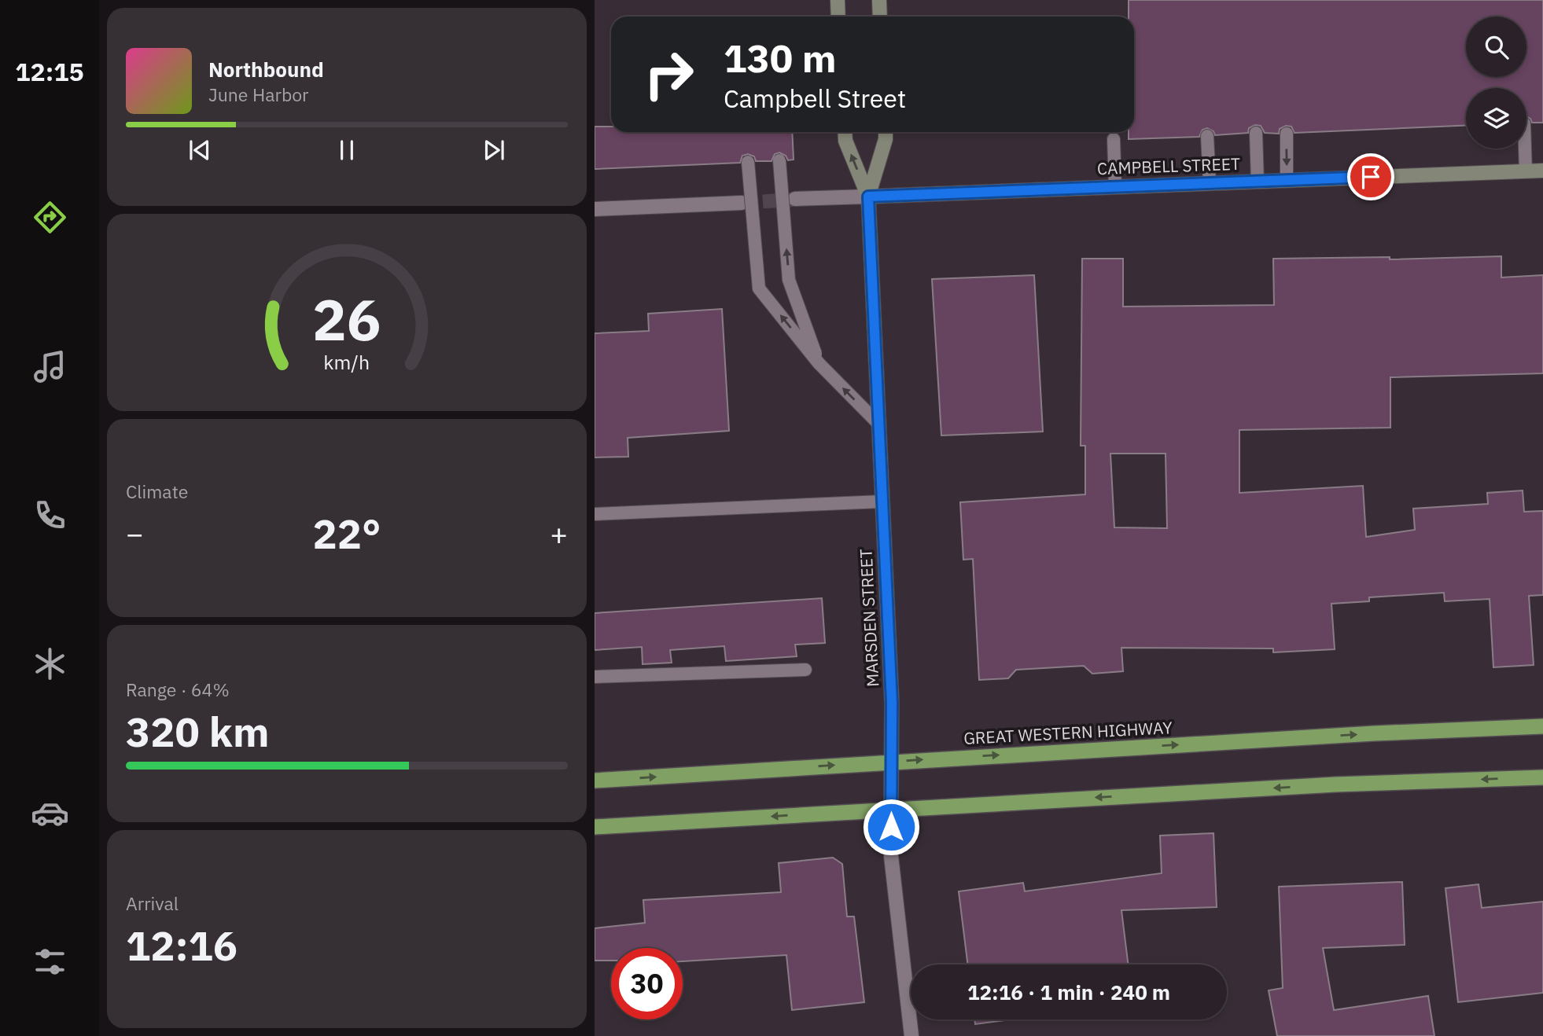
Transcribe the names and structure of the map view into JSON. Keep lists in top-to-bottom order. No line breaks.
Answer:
{"streets":{"highway":["GREAT WESTERN HIGHWAY"],"main road":["CAMPBELL STREET","MARSDEN STREET"]},"crossings":[["CAMPBELL STREET","MARSDEN STREET"],["MARSDEN STREET","GREAT WESTERN HIGHWAY"]],"page":{"tabs":"12:15","turn":["130 m","Campbell Street"],"song":["Northbound","June Harbor"],"tile":["Climate",["Range · 64%","320 km"],["Arrival","12:16"]],"heat":["−","22°","+"],"limit":"30","trip":"12:16 · 1 min · 240 m","gauge":["26","km/h"]}}
